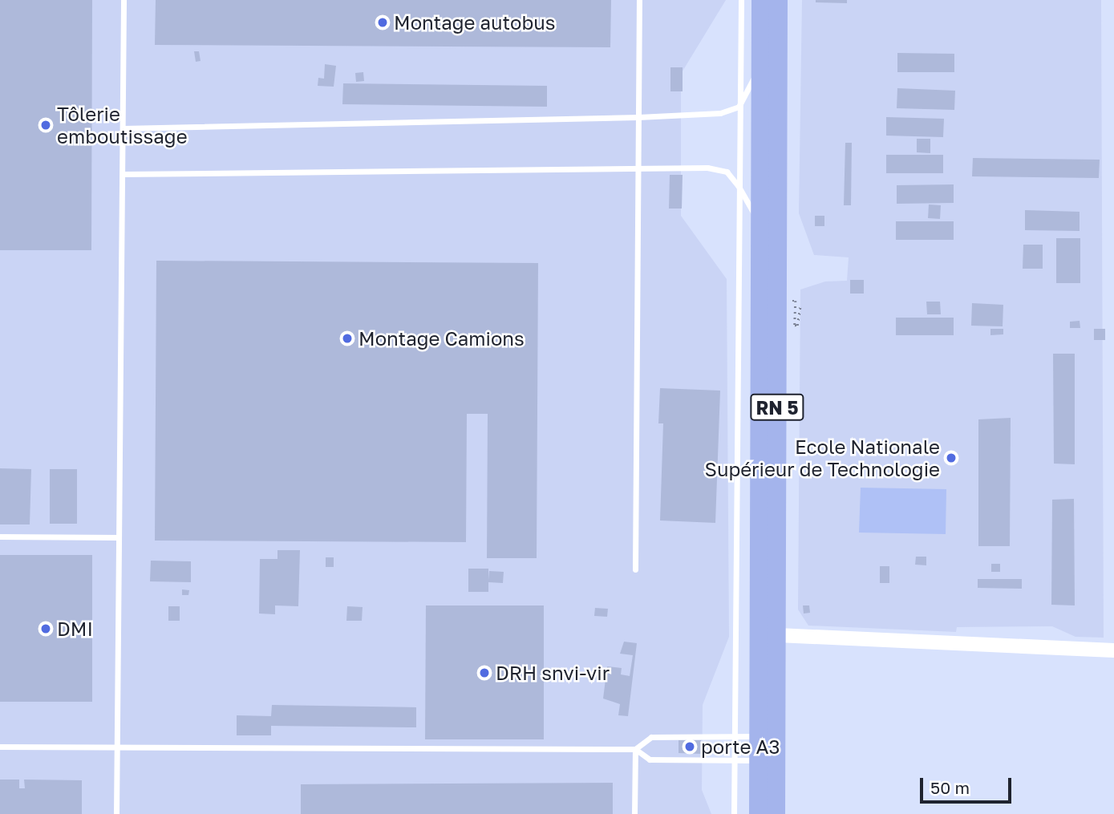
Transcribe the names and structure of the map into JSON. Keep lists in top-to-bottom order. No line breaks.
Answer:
{"streets":{"highway":["RN 5"]},"places":["Montage autobus","Tôlerie emboutissage","Montage Camions","Ecole Nationale Supérieur de Technologie","DMI","DRH snvi-vir","porte A3"],"scale_bar":"50 m"}
